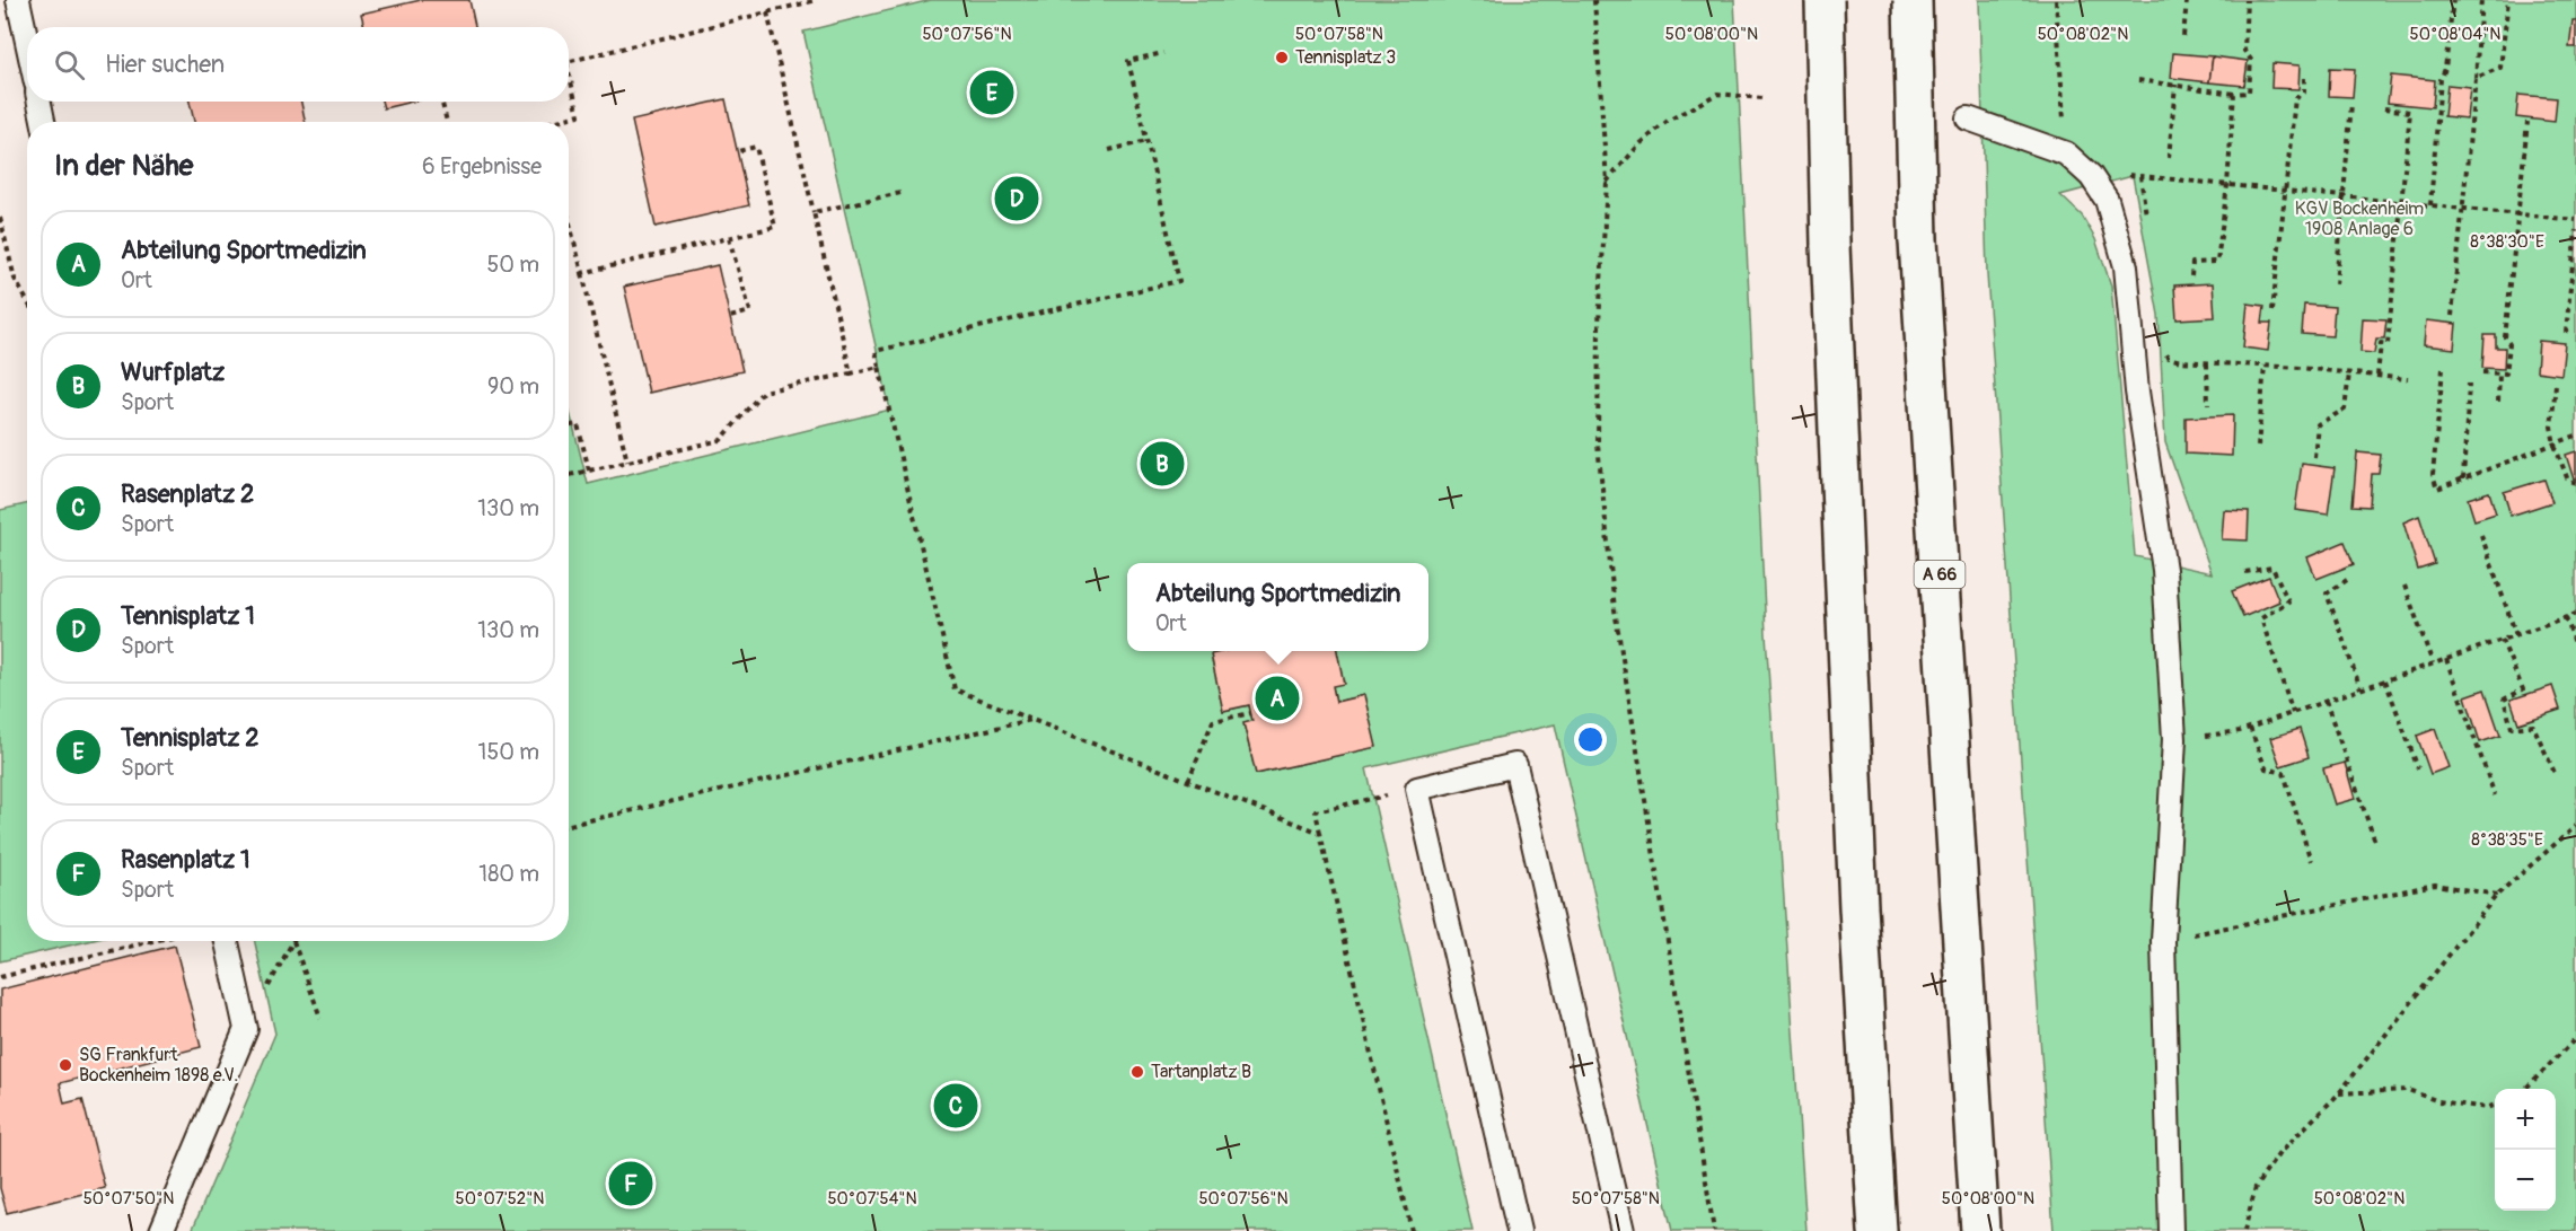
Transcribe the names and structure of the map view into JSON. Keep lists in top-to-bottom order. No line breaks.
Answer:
{"streets":{"highway":["A 66"]},"parks":["KGV Bockenheim 1908 Anlage 6"],"places":["Tennisplatz 3","SG Frankfurt Bockenheim 1898 e.V.","Tartanplatz B"],"page":{"search":"Hier suchen","pins":["E","D","B","A","C","F"],"heading":["In der Nähe","6 Ergebnisse"],"list":[{"mark":"A","name":"Abteilung Sportmedizin","note":"Ort","value":"50 m"},{"mark":"B","name":"Wurfplatz","note":"Sport","value":"90 m"},{"mark":"C","name":"Rasenplatz 2","note":"Sport","value":"130 m"},{"mark":"D","name":"Tennisplatz 1","note":"Sport","value":"130 m"},{"mark":"E","name":"Tennisplatz 2","note":"Sport","value":"150 m"},{"mark":"F","name":"Rasenplatz 1","note":"Sport","value":"180 m"}],"popup":["Abteilung Sportmedizin","Ort"],"map_buttons":["+","−"]},"coordinates":["50°07'56\"N","50°08'00\"N","50°08'02\"N","50°08'04\"N","50°07'58\"N","8°38'30\"E","8°38'35\"E","50°07'50\"N","50°07'52\"N","50°07'54\"N"]}
